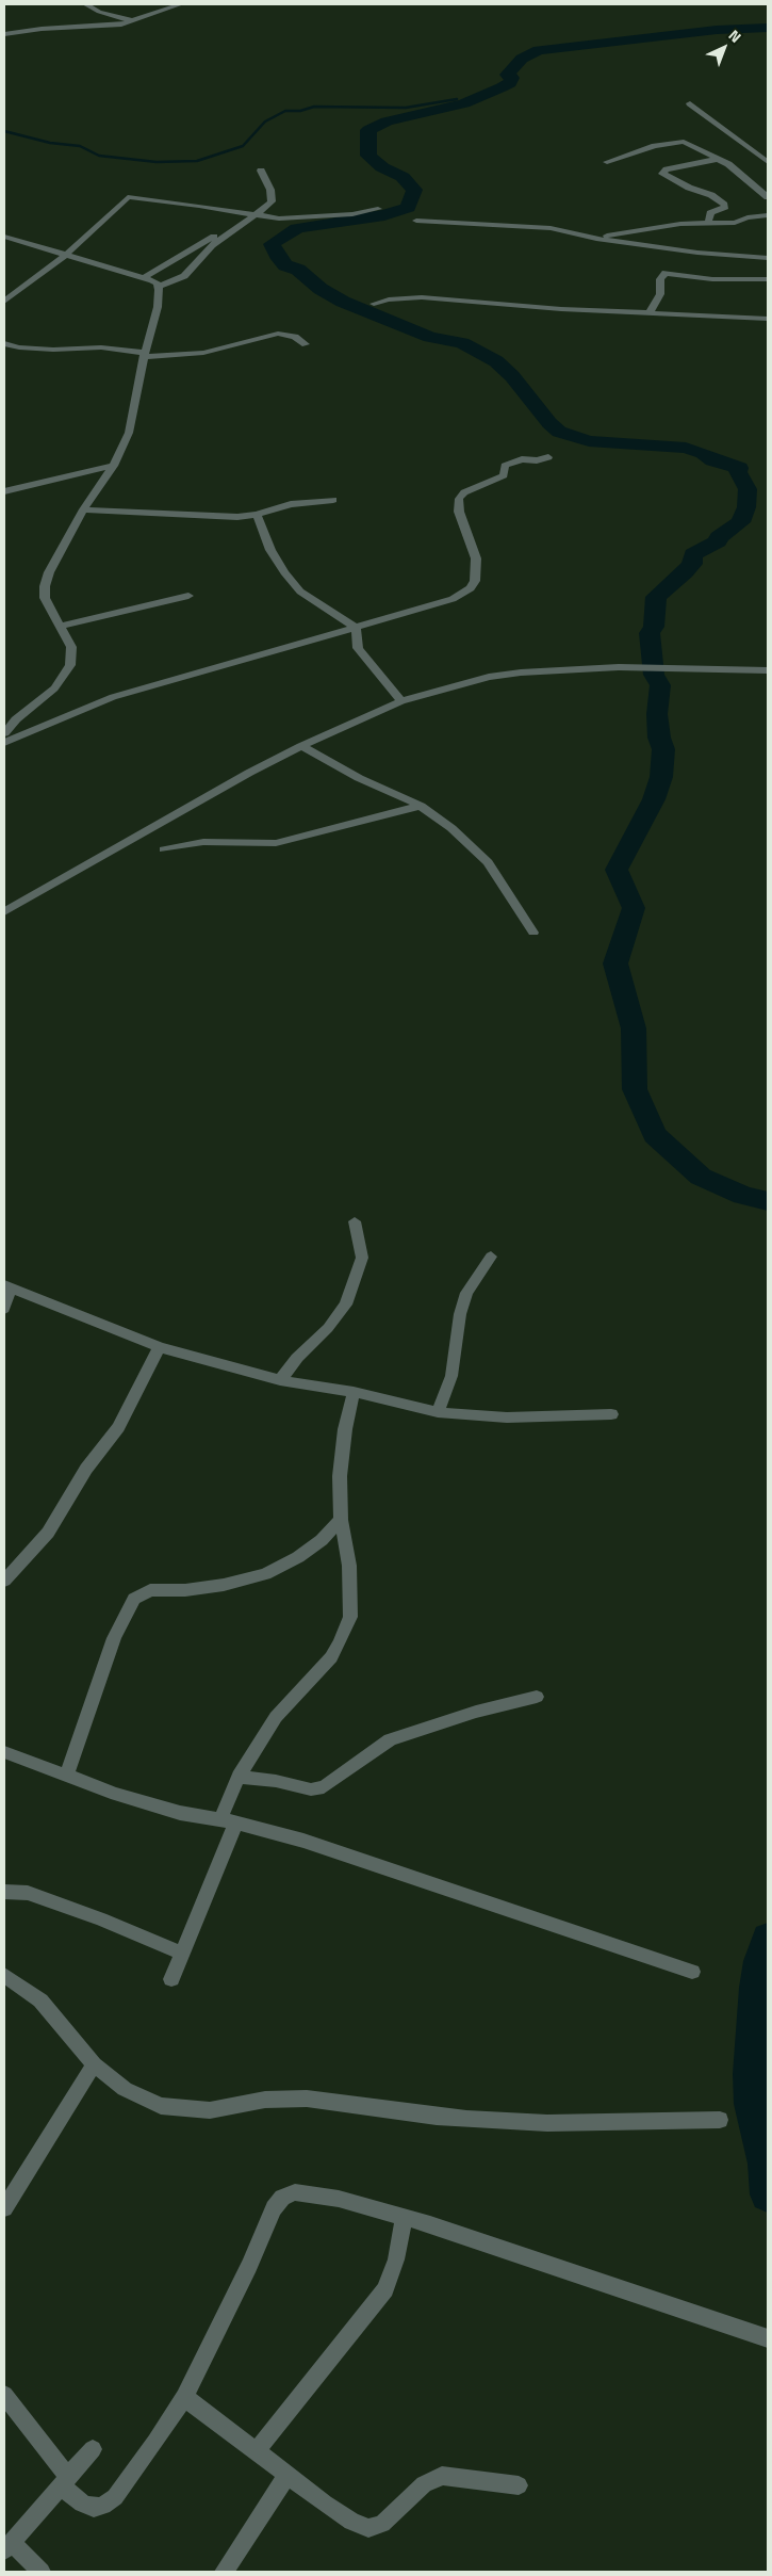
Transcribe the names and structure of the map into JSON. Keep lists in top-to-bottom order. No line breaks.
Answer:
{"north":"top right"}
